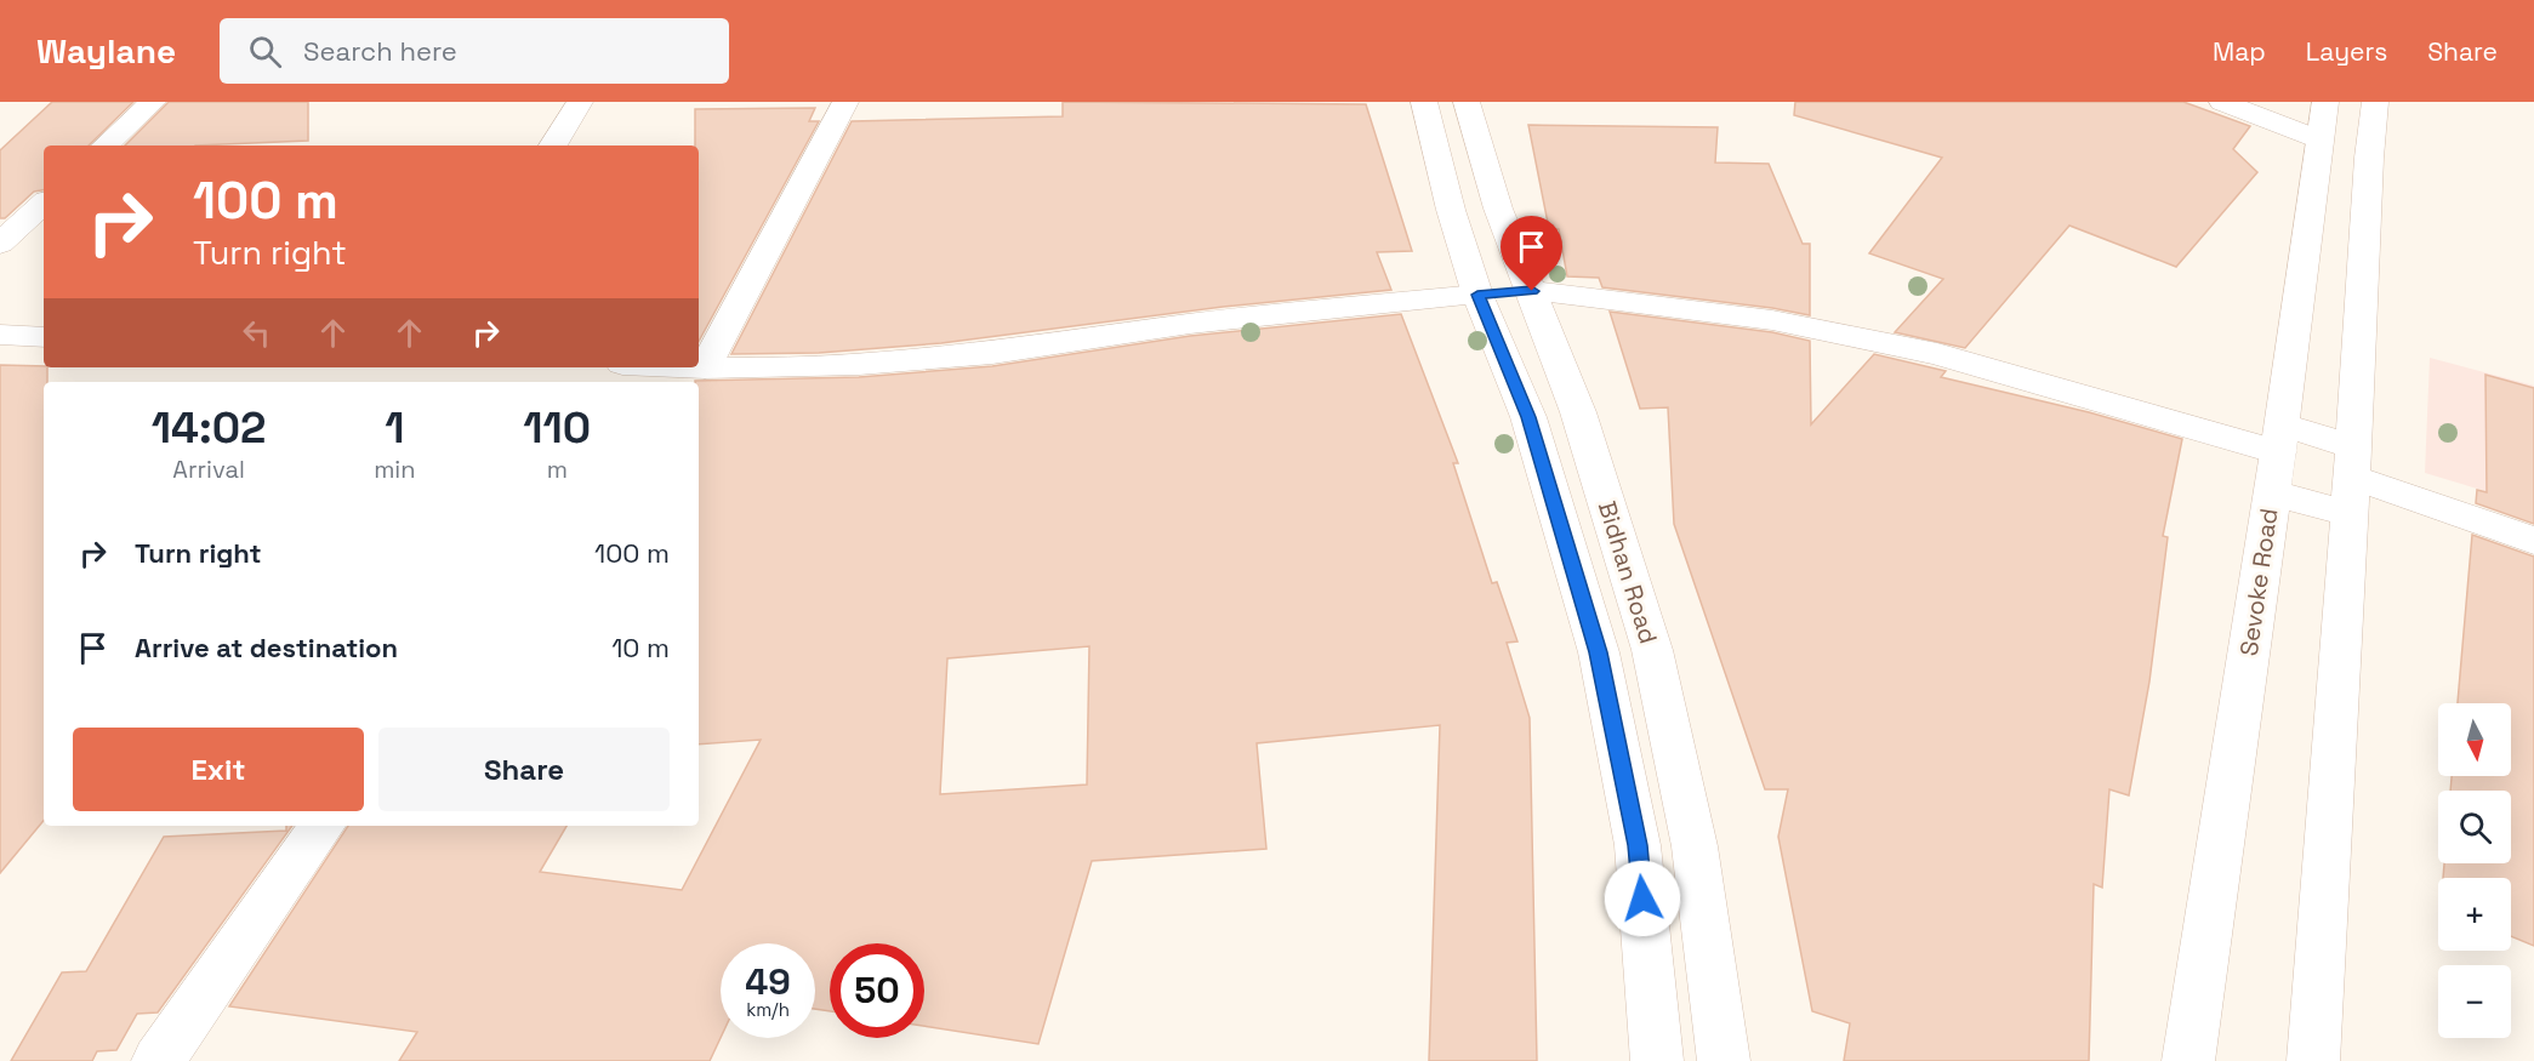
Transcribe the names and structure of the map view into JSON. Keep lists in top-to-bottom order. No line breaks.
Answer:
{"streets":{"main road":["Bidhan Road","Sevoke Road"]},"north":"bottom","page":{"header":"Waylane","search":"Search here","nav":["Map","Layers","Share"],"turn":["100 m","Turn right"],"eta":["14:02","Arrival","1","min","110","m"],"list":[{"name":"Turn right","value":"100 m"},{"name":"Arrive at destination","value":"10 m"}],"map_buttons":["+","−"],"buttons":["Exit","Share"],"speed":"49 km/h","limit":"50"}}
